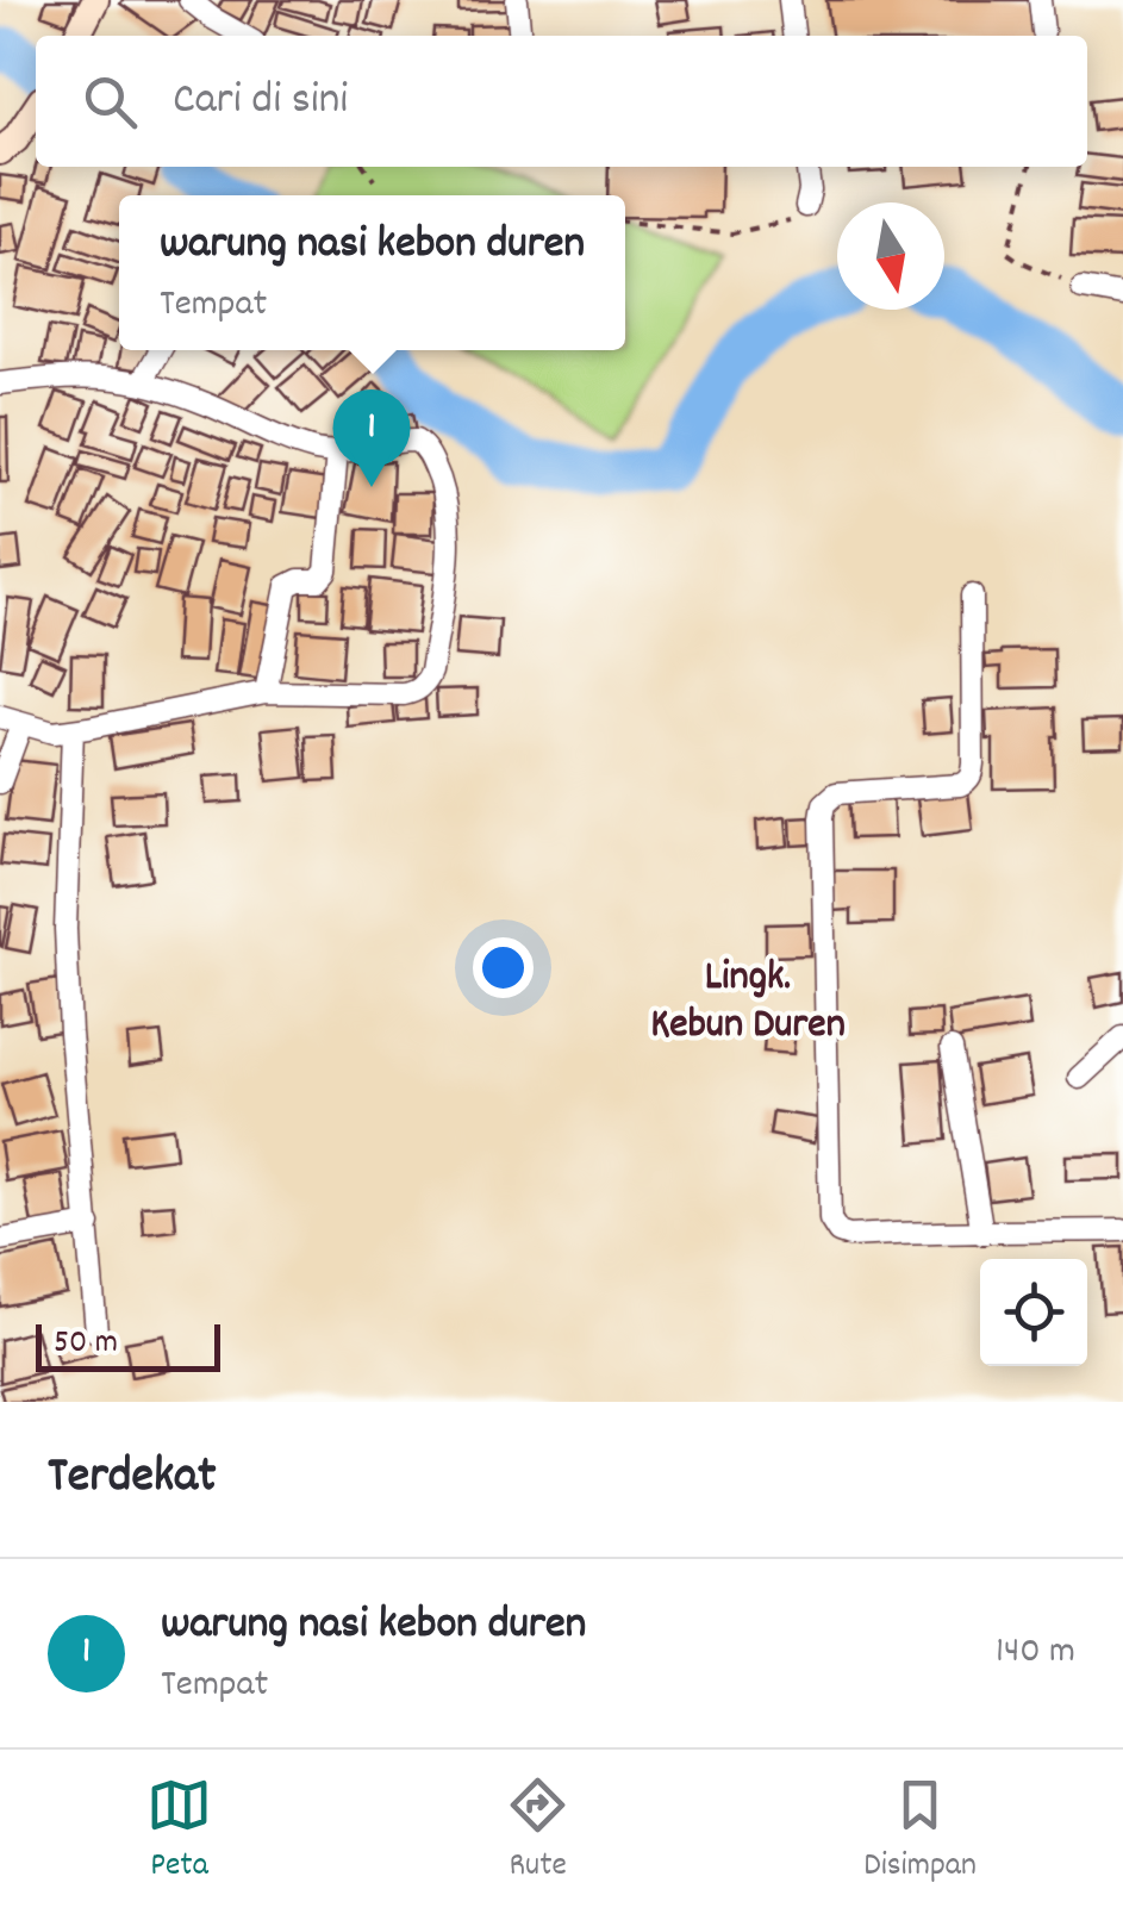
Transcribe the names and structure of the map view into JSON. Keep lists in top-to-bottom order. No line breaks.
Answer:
{"districts":["Lingk. Kebun Duren"],"scale_bar":"50 m","north":"bottom","page":{"search":"Cari di sini","popup":["warung nasi kebon duren","Tempat"],"pins":"1","scale":"50 m","heading":"Terdekat","list":[{"mark":"1","name":"warung nasi kebon duren","note":"Tempat","value":"140 m"}],"nav":["Peta","Rute","Disimpan"]}}
